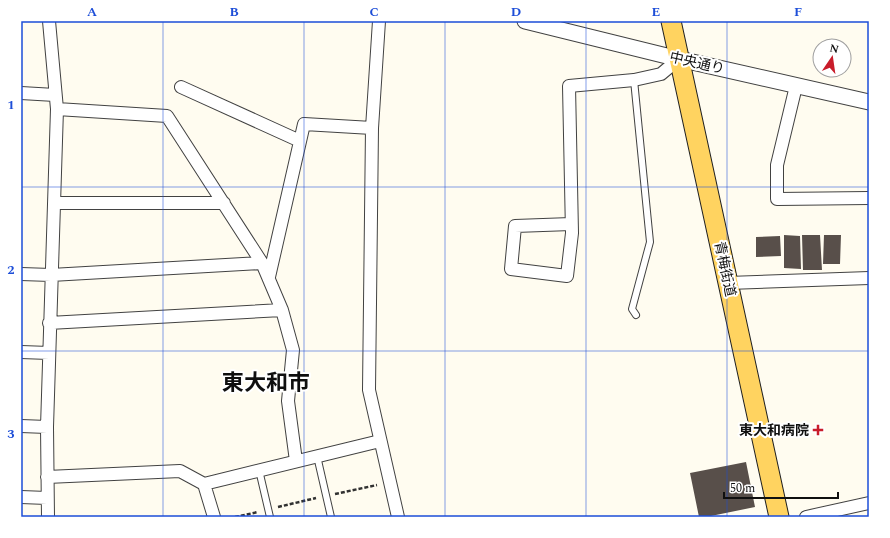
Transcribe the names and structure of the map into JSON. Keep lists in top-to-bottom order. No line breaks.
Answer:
{"streets":{"main road":["青梅街道"],"street":["中央通り"]},"crossings":[["中央通り","青梅街道"]],"districts":["東大和市"],"places":{"health":["東大和病院"]},"scale_bar":"50 m","north":"top","grid":{"columns":["A","B","C","D","E","F"],"rows":["1","2","3"]}}
